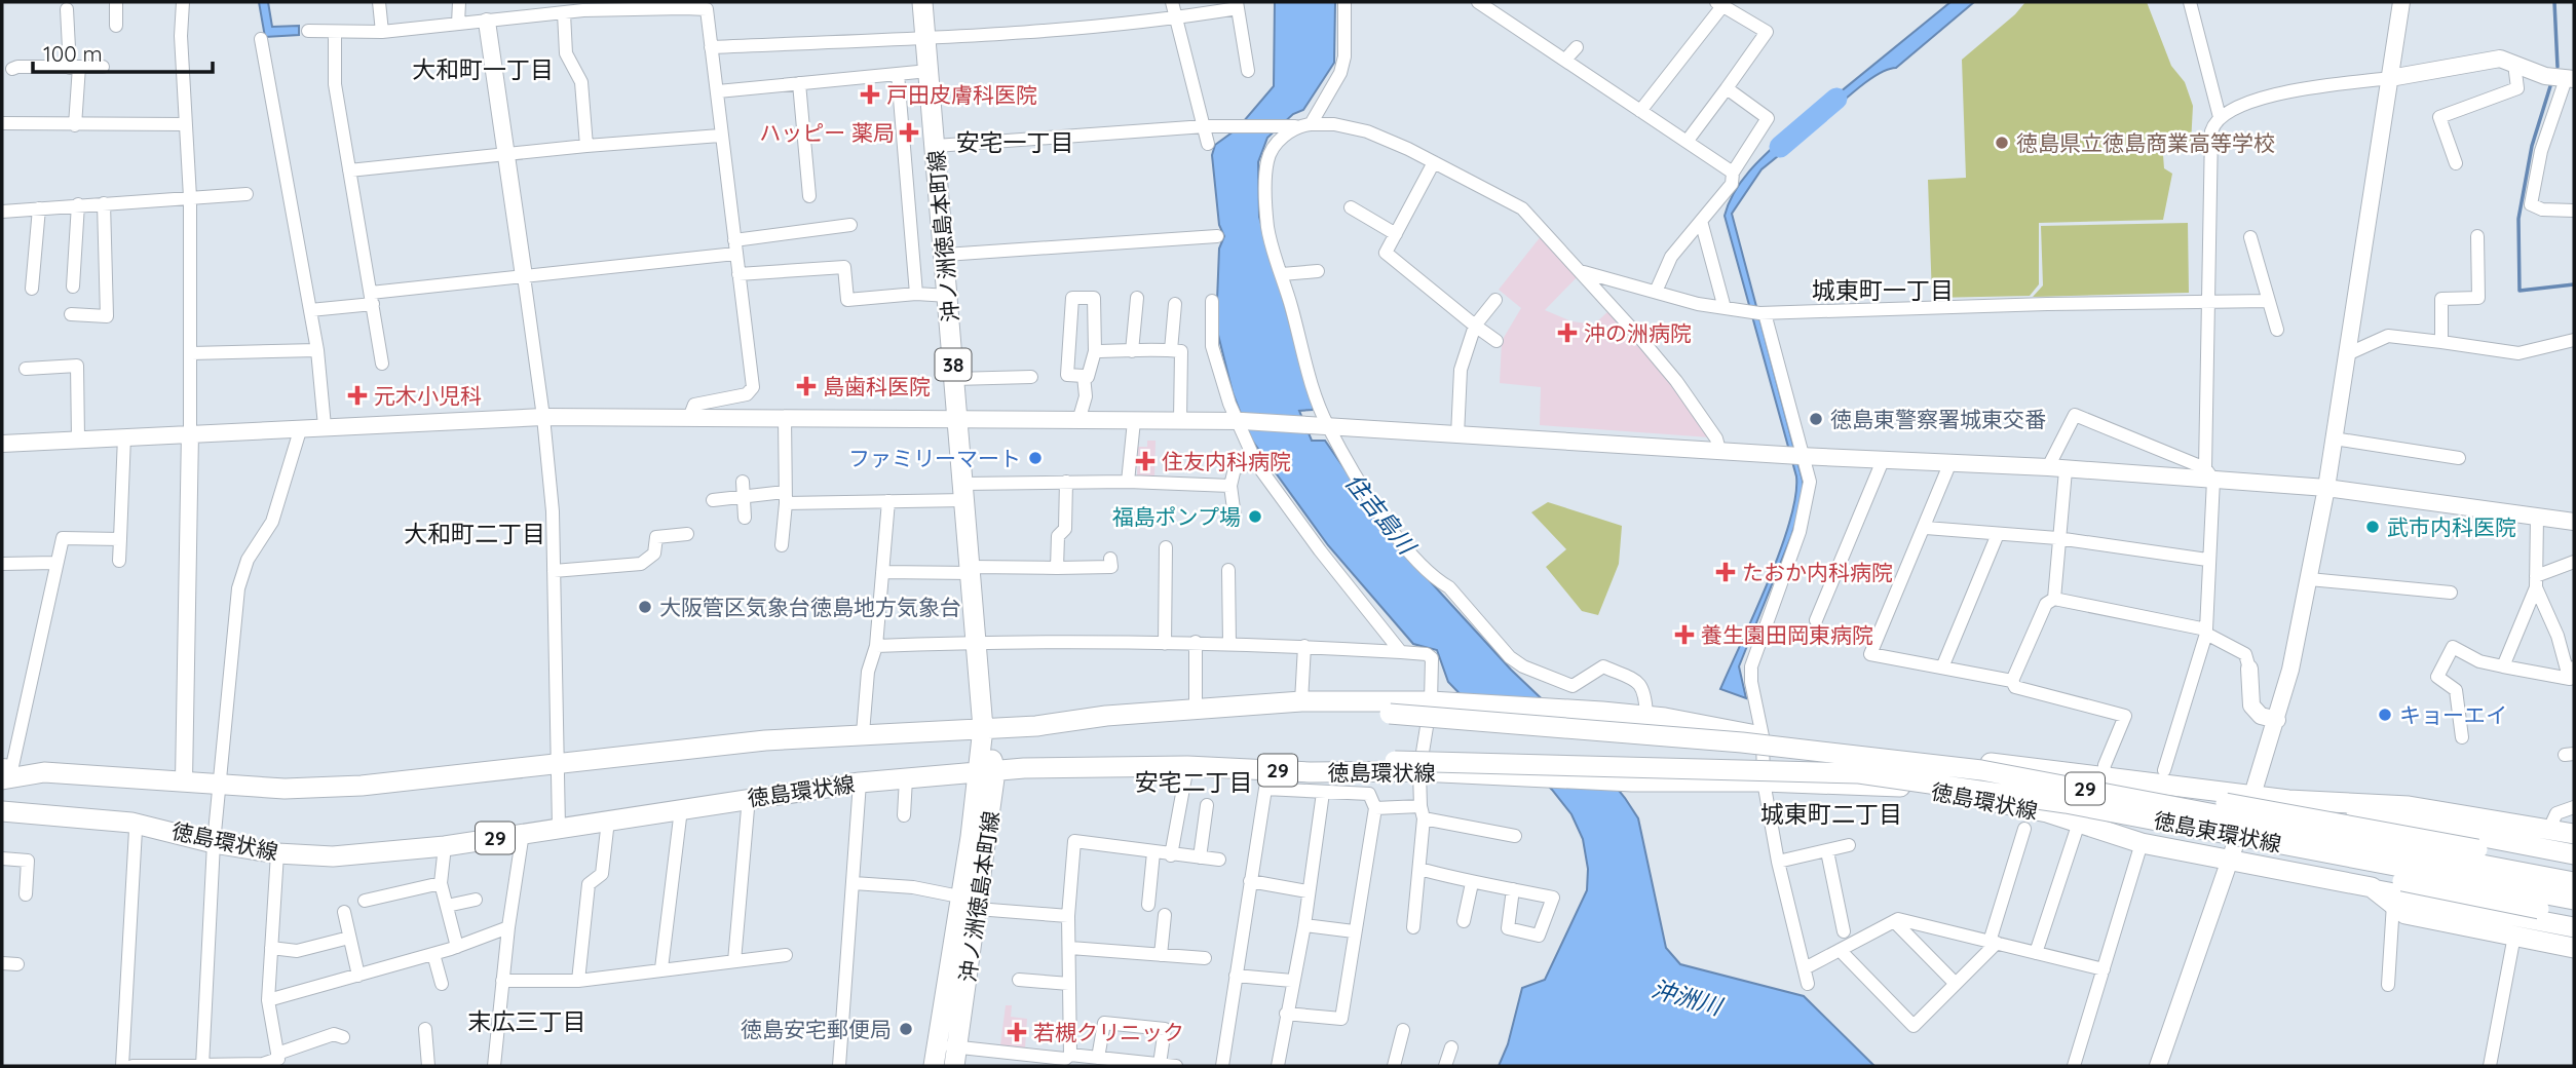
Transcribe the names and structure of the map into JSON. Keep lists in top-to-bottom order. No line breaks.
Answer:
{"streets":{"main road":["沖ノ洲徳島本町線","38","29","徳島環状線","徳島東環状線"]},"crossings":[["沖ノ洲徳島本町線","徳島環状線"],["29","徳島環状線"],["徳島環状線","徳島東環状線"]],"districts":["大和町一丁目","安宅一丁目","城東町一丁目","大和町二丁目","安宅二丁目","城東町二丁目","末広三丁目"],"water":["住吉島川","沖洲川"],"places":{"health":["戸田皮膚科医院","ハッピー 薬局","沖の洲病院","島歯科医院","元木小児科","住友内科病院","たおか内科病院","養生園田岡東病院","若槻クリニック"],"other":["徳島県立徳島商業高等学校","徳島東警察署城東交番","ファミリーマート","福島ポンプ場","武市内科医院","大阪管区気象台徳島地方気象台","キョーエイ","徳島安宅郵便局"]},"scale_bar":"100 m"}
